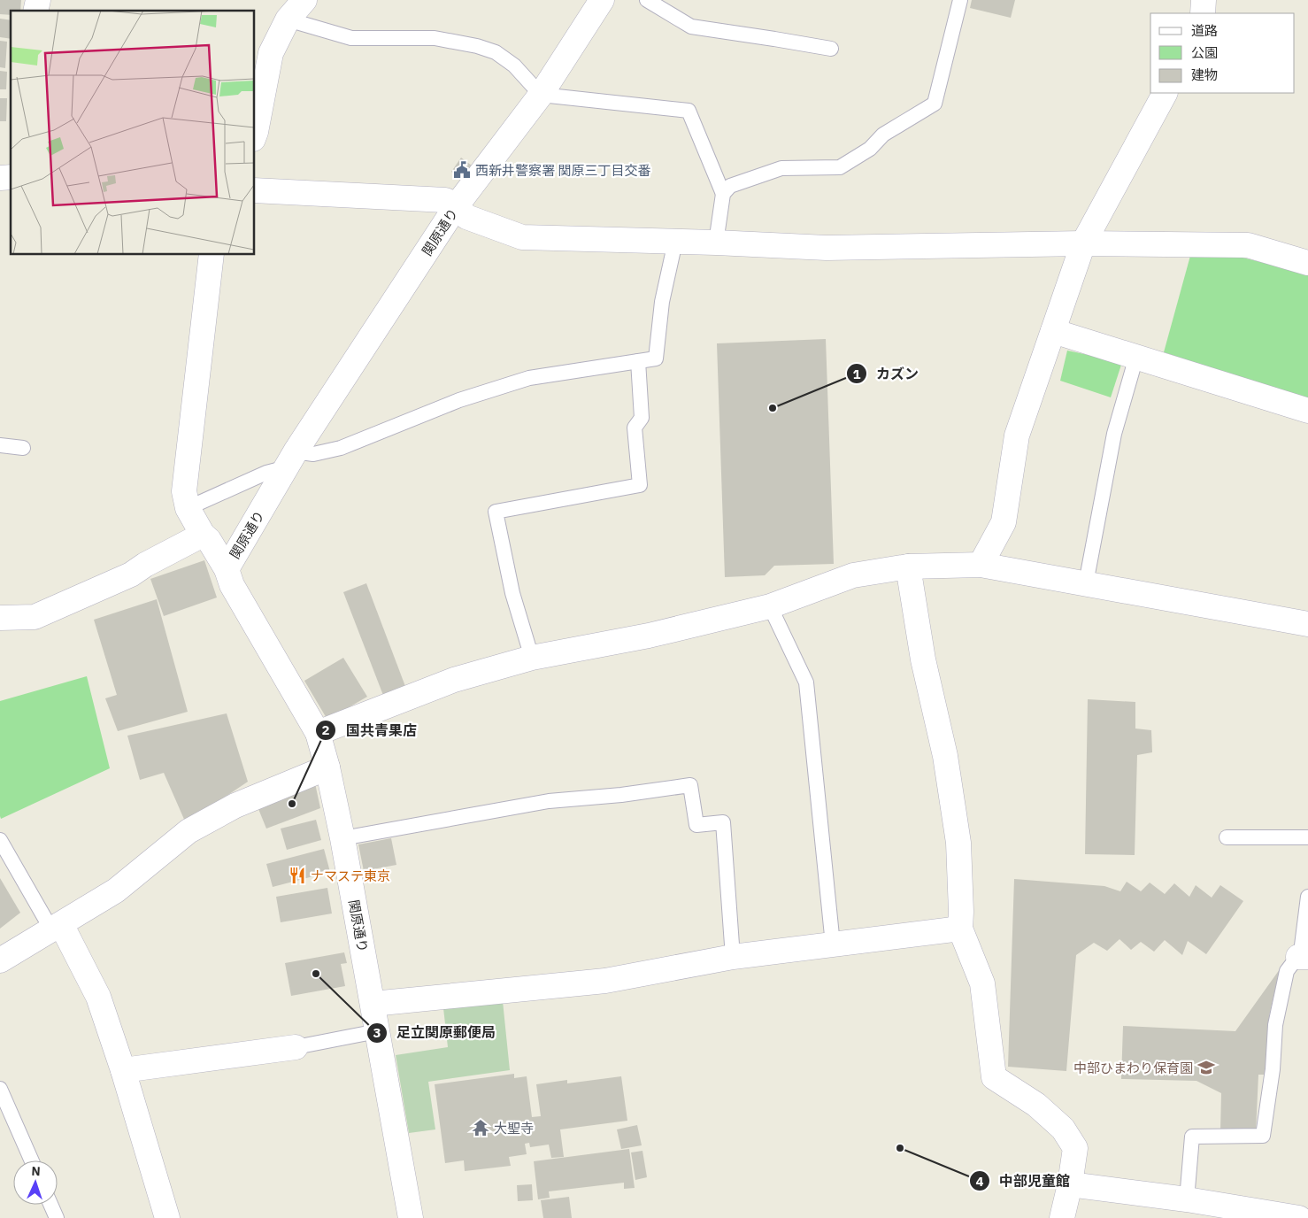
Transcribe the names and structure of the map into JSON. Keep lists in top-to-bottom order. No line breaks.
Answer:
{"streets":{"street":["関原通り"]},"places":{"public building":["西新井警察署 関原三丁目交番"],"other":["カズン","国共青果店","足立関原郵便局","中部児童館"],"restaurant":["ナマステ東京"],"school or university":["中部ひまわり保育園"],"temple":["大聖寺"]},"legend":["道路","公園","建物"],"north":"top"}
